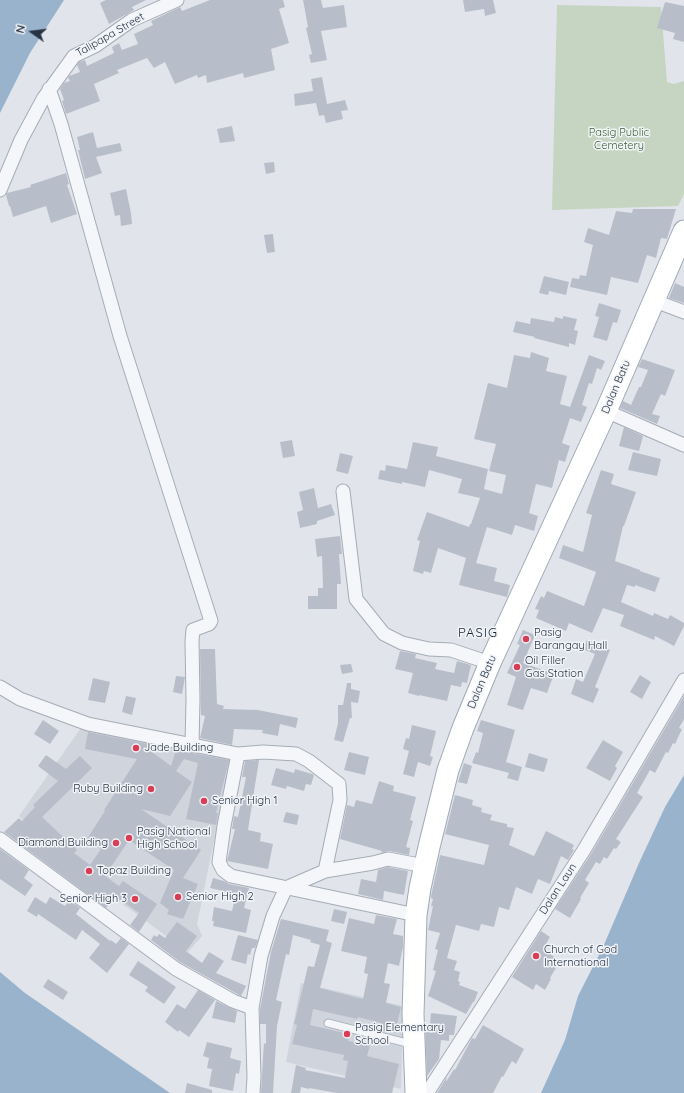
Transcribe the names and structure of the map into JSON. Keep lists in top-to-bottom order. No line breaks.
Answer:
{"streets":{"main road":["Dalan Batu"],"street":["Talipapa Street","Dalan Laun"]},"districts":["PASIG"],"parks":["Pasig Public Cemetery"],"places":["Pasig Barangay Hall","Oil Filler Gas Station","Jade Building","Ruby Building","Senior High 1","Pasig National High School","Diamond Building","Topaz Building","Senior High 2","Senior High 3","Church of God International","Pasig Elementary School"],"north":"left"}
